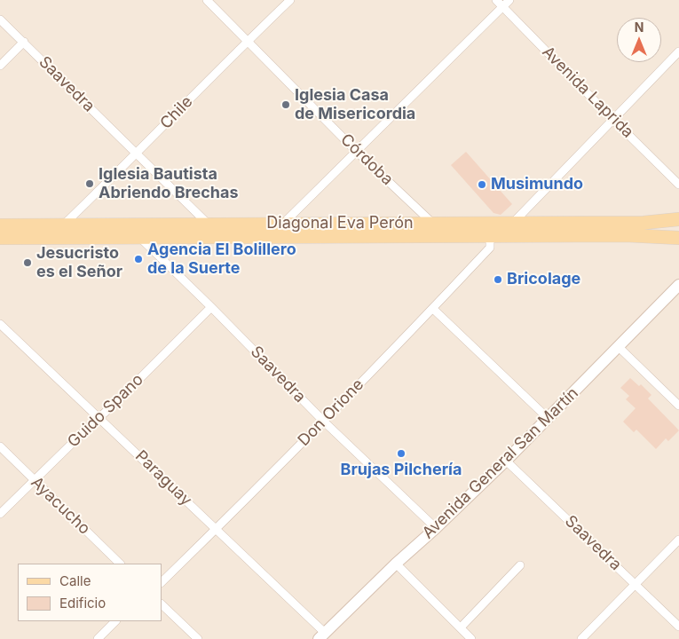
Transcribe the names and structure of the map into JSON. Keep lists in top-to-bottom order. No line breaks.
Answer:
{"streets":{"main road":["Diagonal Eva Perón"],"street":["Saavedra","Avenida Laprida","Chile","Córdoba","Guido Spano","Don Orione","Avenida General San Martín","Paraguay","Ayacucho"]},"crossings":[["Saavedra","Chile"],["Saavedra","Diagonal Eva Perón"],["Saavedra","Guido Spano"],["Saavedra","Don Orione"],["Saavedra","Avenida General San Martín"],["Chile","Córdoba"],["Chile","Diagonal Eva Perón"],["Córdoba","Diagonal Eva Perón"],["Diagonal Eva Perón","Don Orione"],["Guido Spano","Paraguay"],["Guido Spano","Ayacucho"],["Don Orione","Paraguay"],["Avenida General San Martín","Paraguay"]],"places":["Iglesia Casa de Misericordia","Iglesia Bautista Abriendo Brechas","Musimundo","Agencia El Bolillero de la Suerte","Jesucristo es el Señor","Bricolage","Brujas Pilchería"],"legend":["Calle","Edificio"],"north":"top"}
